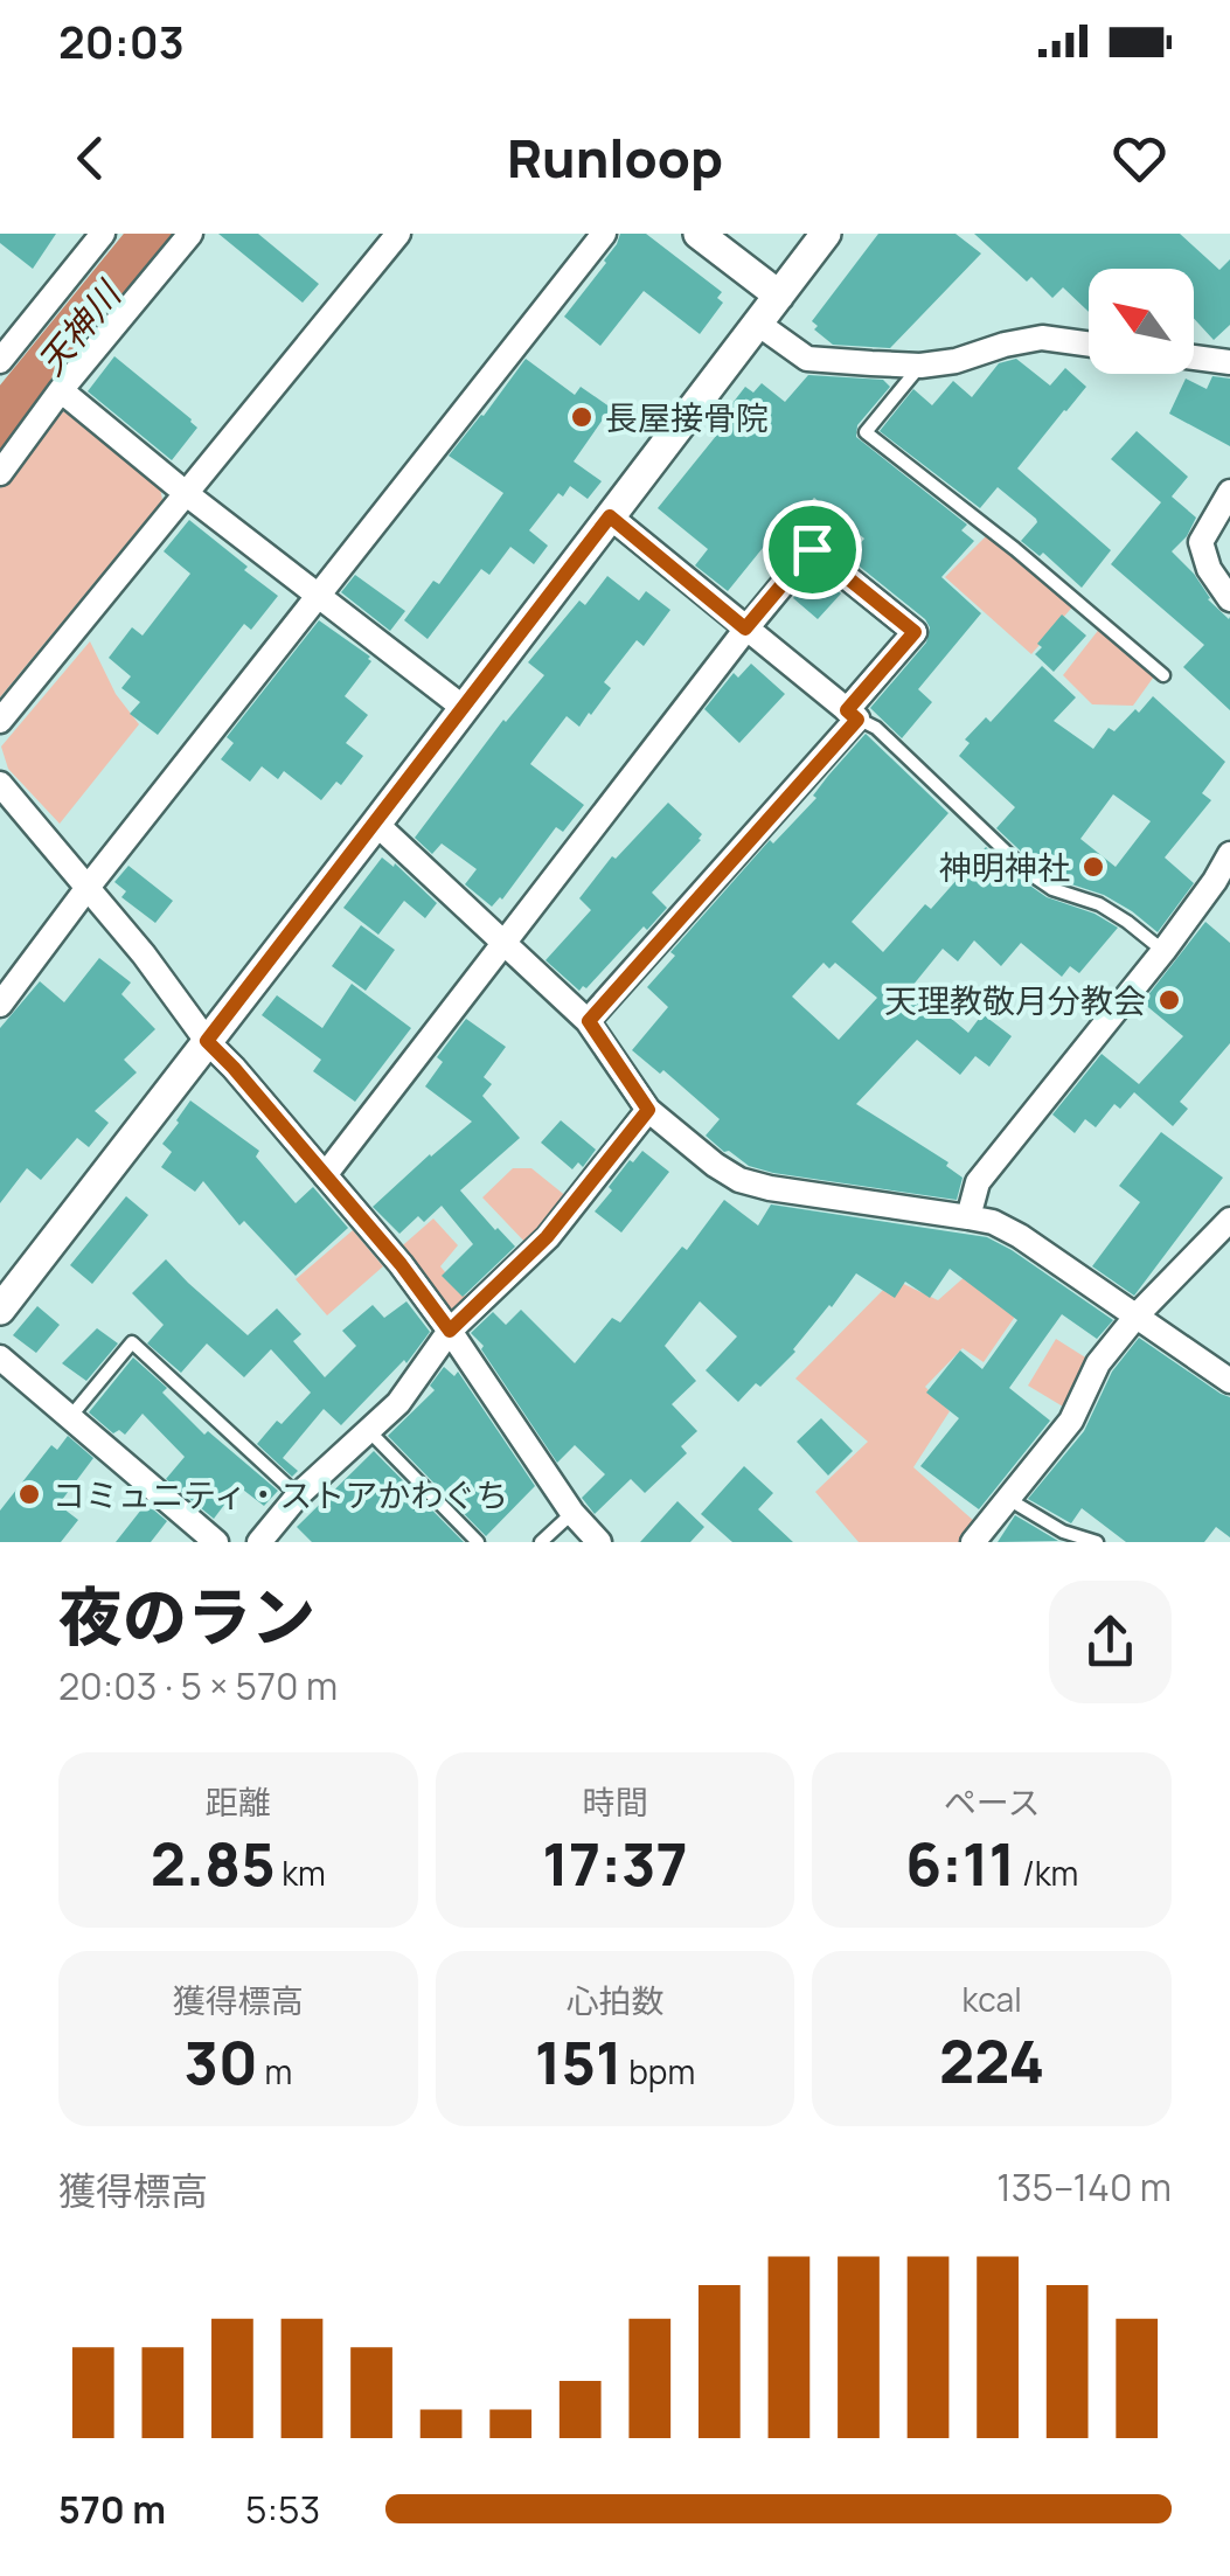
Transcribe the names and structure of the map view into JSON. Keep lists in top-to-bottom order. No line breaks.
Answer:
{"water":["天神川"],"places":["長屋接骨院","神明神社","天理教敬月分教会","コミュニティ・ストアかわぐち"],"north":"top left","page":{"status":"20:03","header":"Runloop","heading":["夜のラン","20:03 · 5 × 570 m"],"stats":[["距離","2.85 km"],["時間","17:37"],["ペース","6:11 /km"],["獲得標高","30 m"],["心拍数","151 bpm"],["kcal","224"]],"chart":["獲得標高","135–140 m"],"list":[{"name":"570 m","note":"5:53"}]}}
